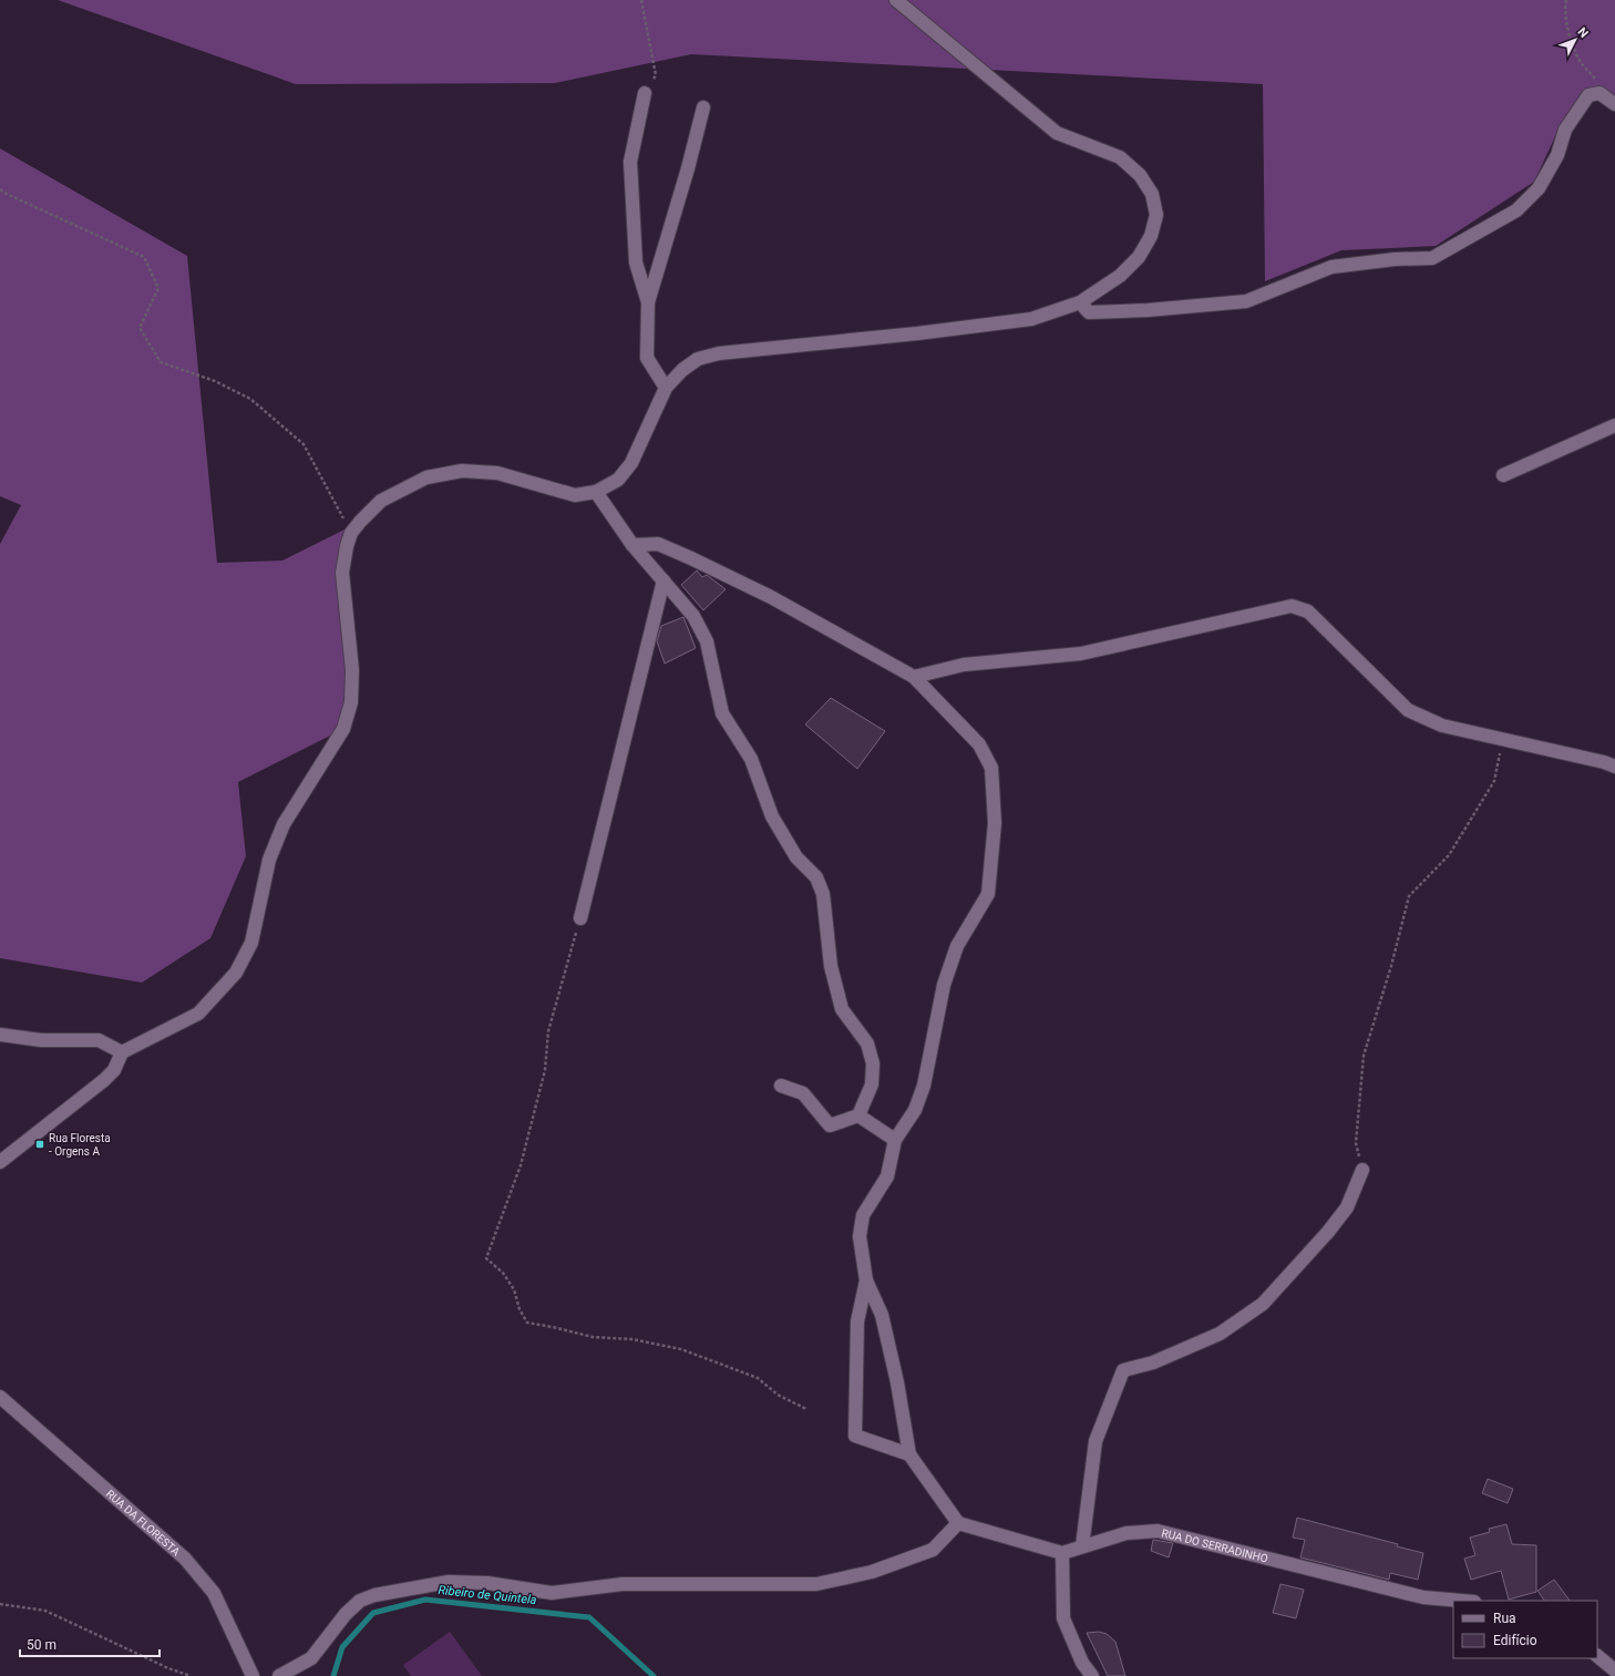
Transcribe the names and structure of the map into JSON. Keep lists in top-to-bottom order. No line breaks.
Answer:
{"streets":{"street":["RUA DA FLORESTA","RUA DO SERRADINHO"]},"water":["Ribeiro de Quintela"],"places":{"transit":["Rua Floresta - Orgens A"]},"legend":["Rua","Edifício"],"scale_bar":"50 m","north":"top right"}
